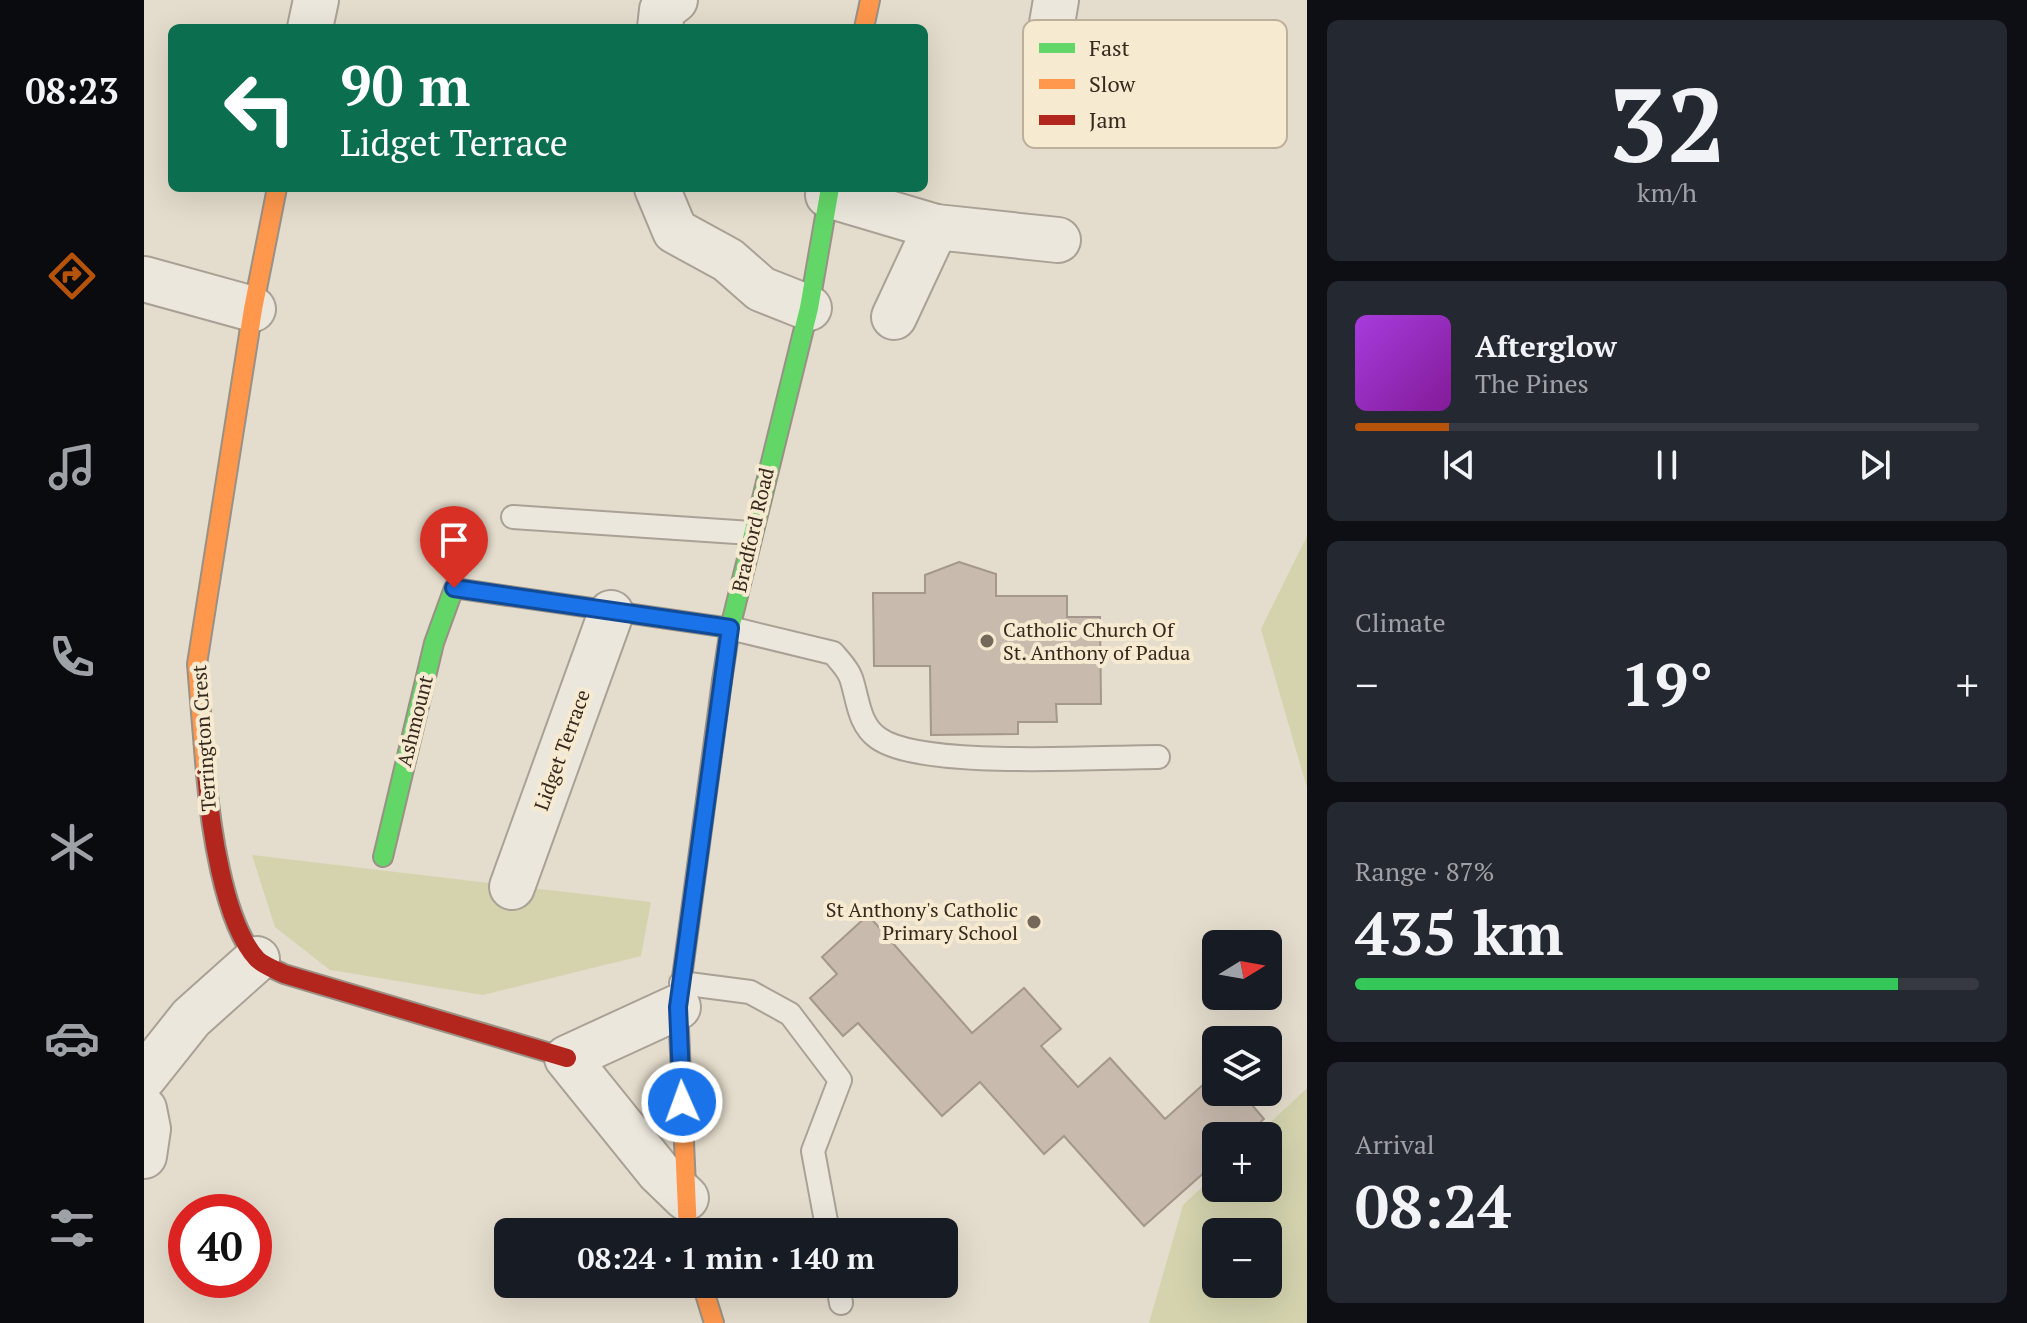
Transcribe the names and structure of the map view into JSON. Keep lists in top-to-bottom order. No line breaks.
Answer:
{"streets":{"street":["Bradford Road","Ashmount","Terrington Crest","Lidget Terrace"]},"crossings":[["Ashmount","Lidget Terrace"]],"places":["Catholic Church Of St. Anthony of Padua","St Anthony's Catholic Primary School"],"legend":["Fast","Slow","Jam"],"north":"right","page":{"tabs":"08:23","tile":[["32","km/h"],"Climate",["Range · 87%","435 km"],["Arrival","08:24"]],"turn":["90 m","Lidget Terrace"],"song":["Afterglow","The Pines"],"heat":["−","19°","+"],"map_buttons":["+","−"],"limit":"40","trip":"08:24 · 1 min · 140 m"}}
